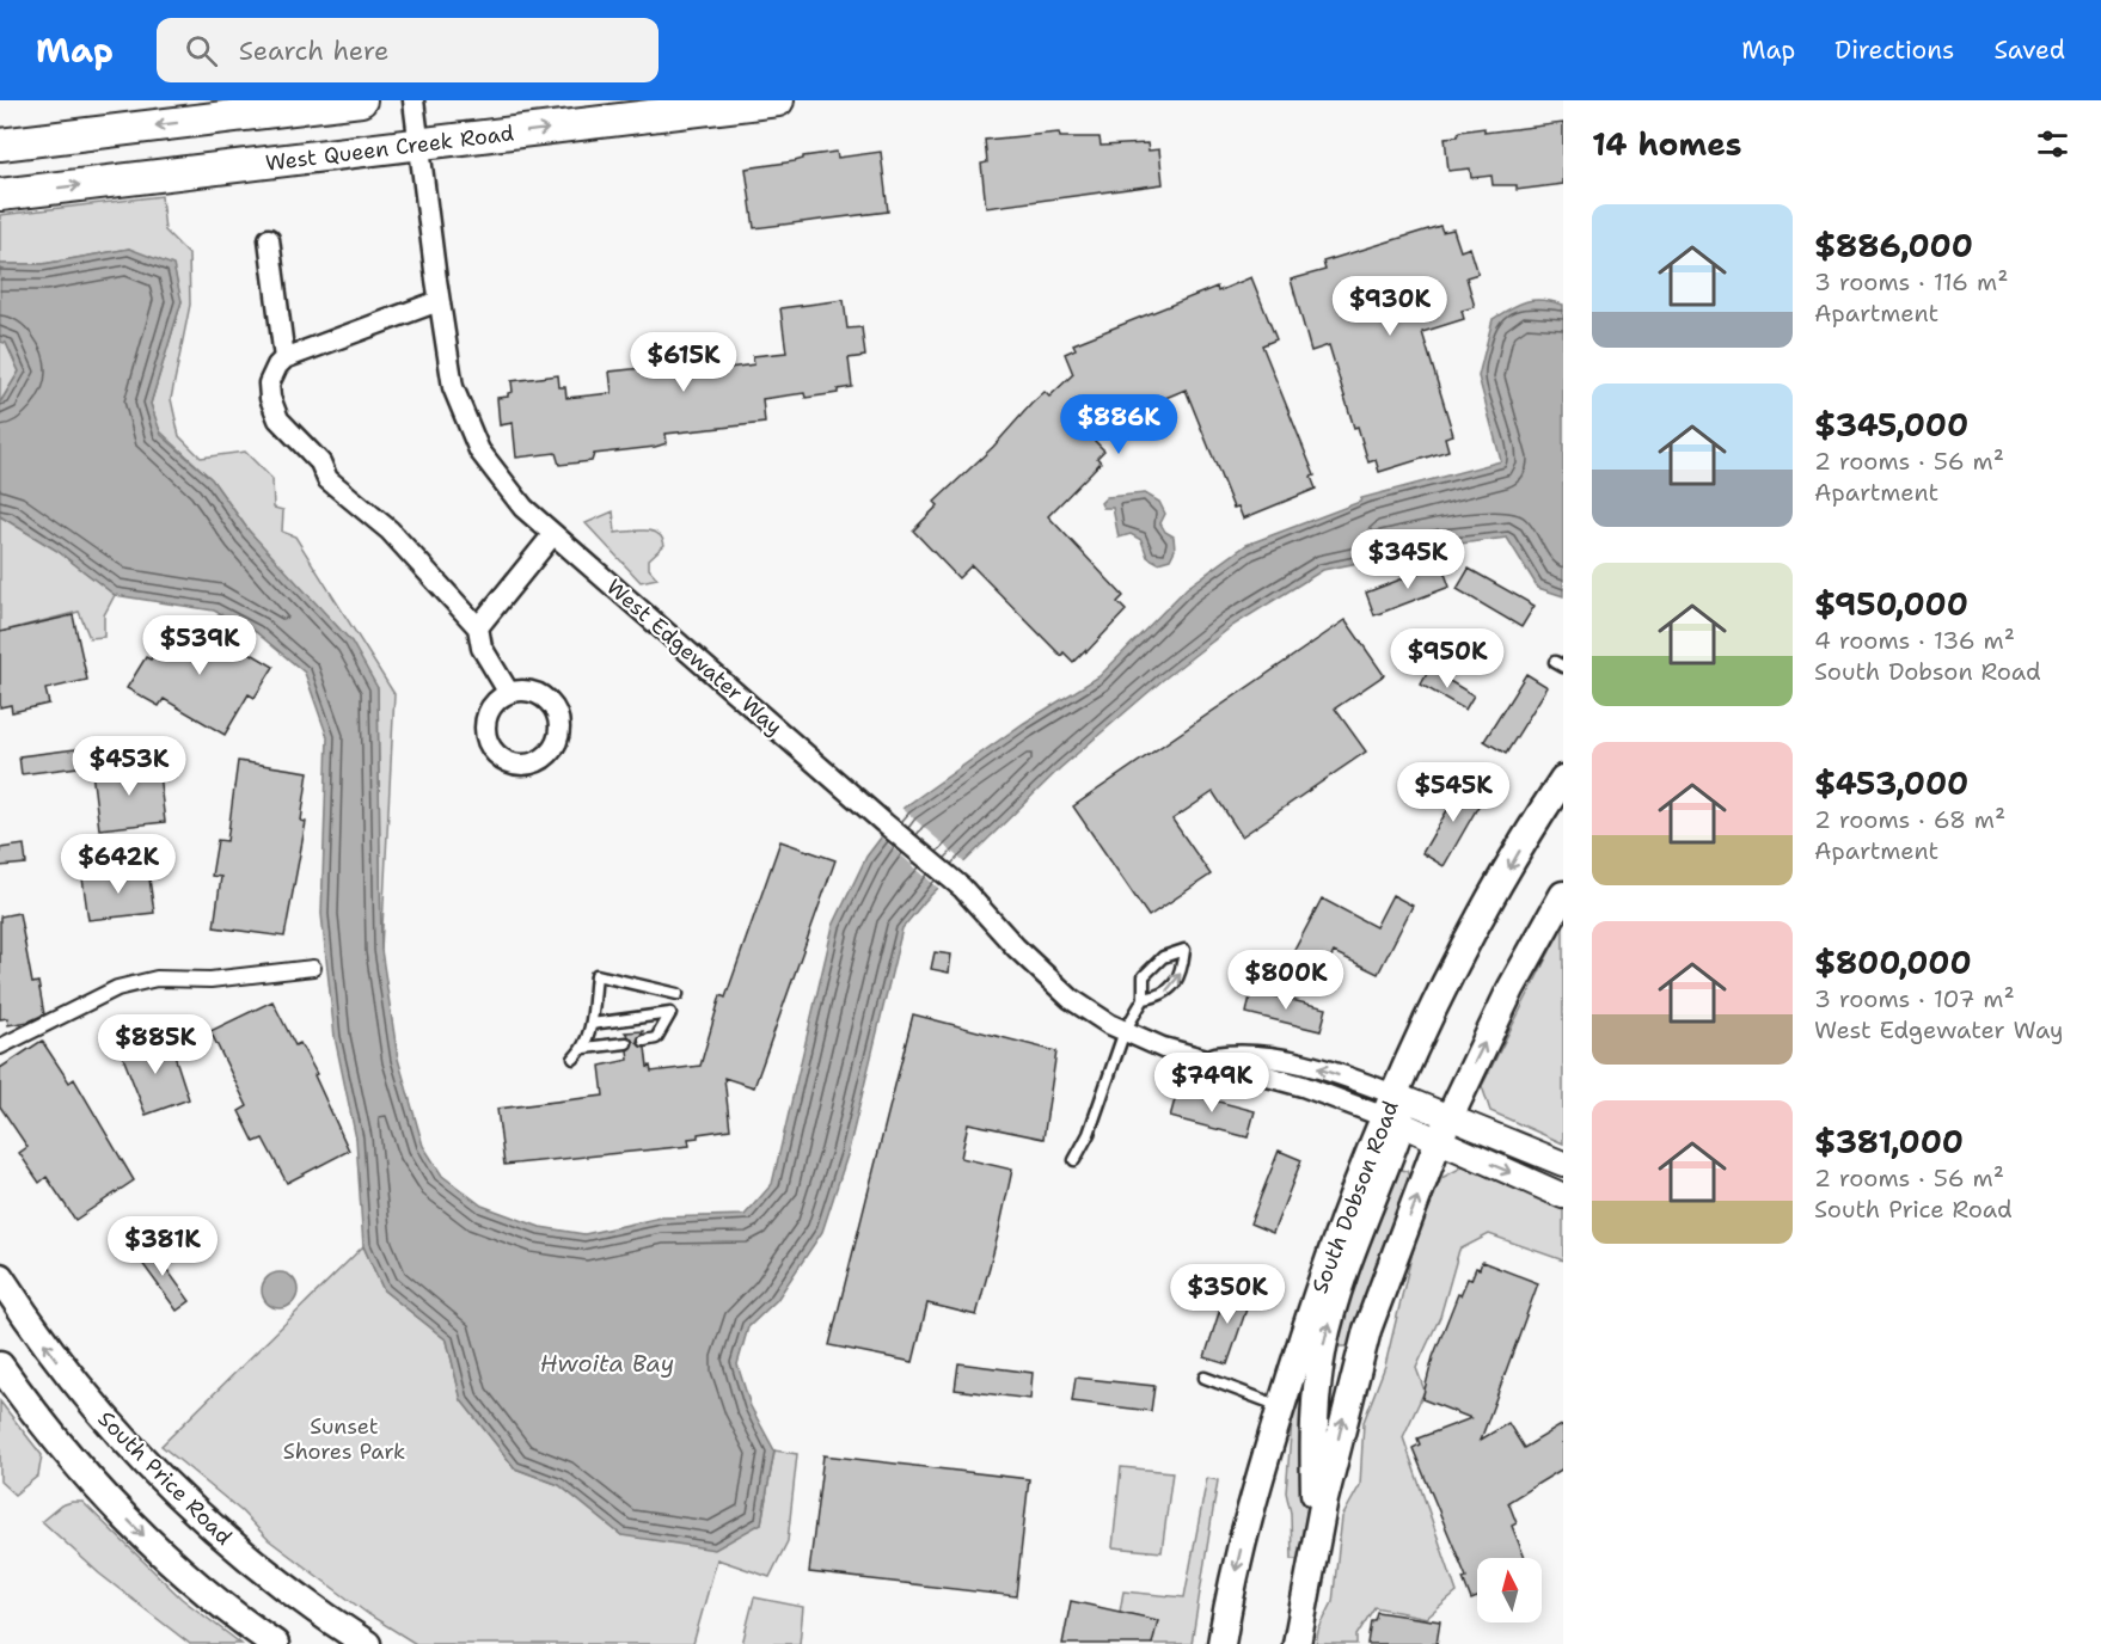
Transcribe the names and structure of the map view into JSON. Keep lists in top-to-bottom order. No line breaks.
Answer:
{"streets":{"main road":["West Queen Creek Road","South Dobson Road","South Price Road"],"street":["West Edgewater Way"]},"crossings":[["West Queen Creek Road","West Edgewater Way"],["West Edgewater Way","South Dobson Road"]],"water":["Hwoita Bay"],"parks":["Sunset Shores Park"],"north":"top","page":{"header":"Map","search":"Search here","nav":["Map","Directions","Saved"],"heading":"14 homes","list":[{"name":"$886,000","note":"3 rooms · 116 m² · Apartment"},{"name":"$345,000","note":"2 rooms · 56 m² · Apartment"},{"name":"$950,000","note":"4 rooms · 136 m² · South Dobson Road"},{"name":"$453,000","note":"2 rooms · 68 m² · Apartment"},{"name":"$800,000","note":"3 rooms · 107 m² · West Edgewater Way"},{"name":"$381,000","note":"2 rooms · 56 m² · South Price Road"}],"price":["$930K","$615K","$886K","$345K","$539K","$950K","$453K","$545K","$642K","$800K","$885K","$749K","$381K","$350K"]}}
